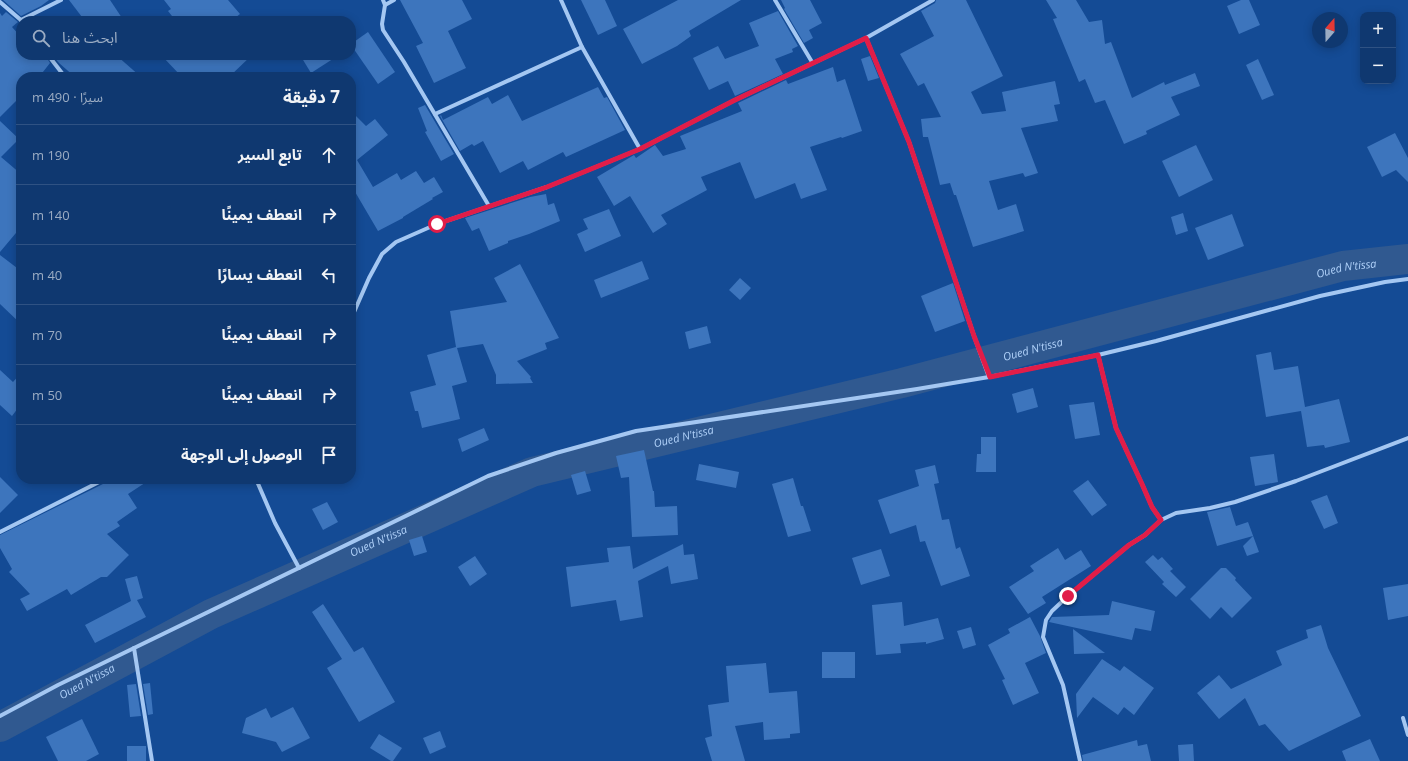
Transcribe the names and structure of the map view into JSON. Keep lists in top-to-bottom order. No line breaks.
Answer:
{"water":["Oued N'tissa"],"north":"top","page":{"map_buttons":["+","−"],"search":"ابحث هنا","heading":["7 دقيقة","سيرًا · 490 m"],"list":[["تابع السير","190 m"],["انعطف يمينًا","140 m"],["انعطف يسارًا","40 m"],["انعطف يمينًا","70 m"],["انعطف يمينًا","50 m"],"الوصول إلى الوجهة"]}}
